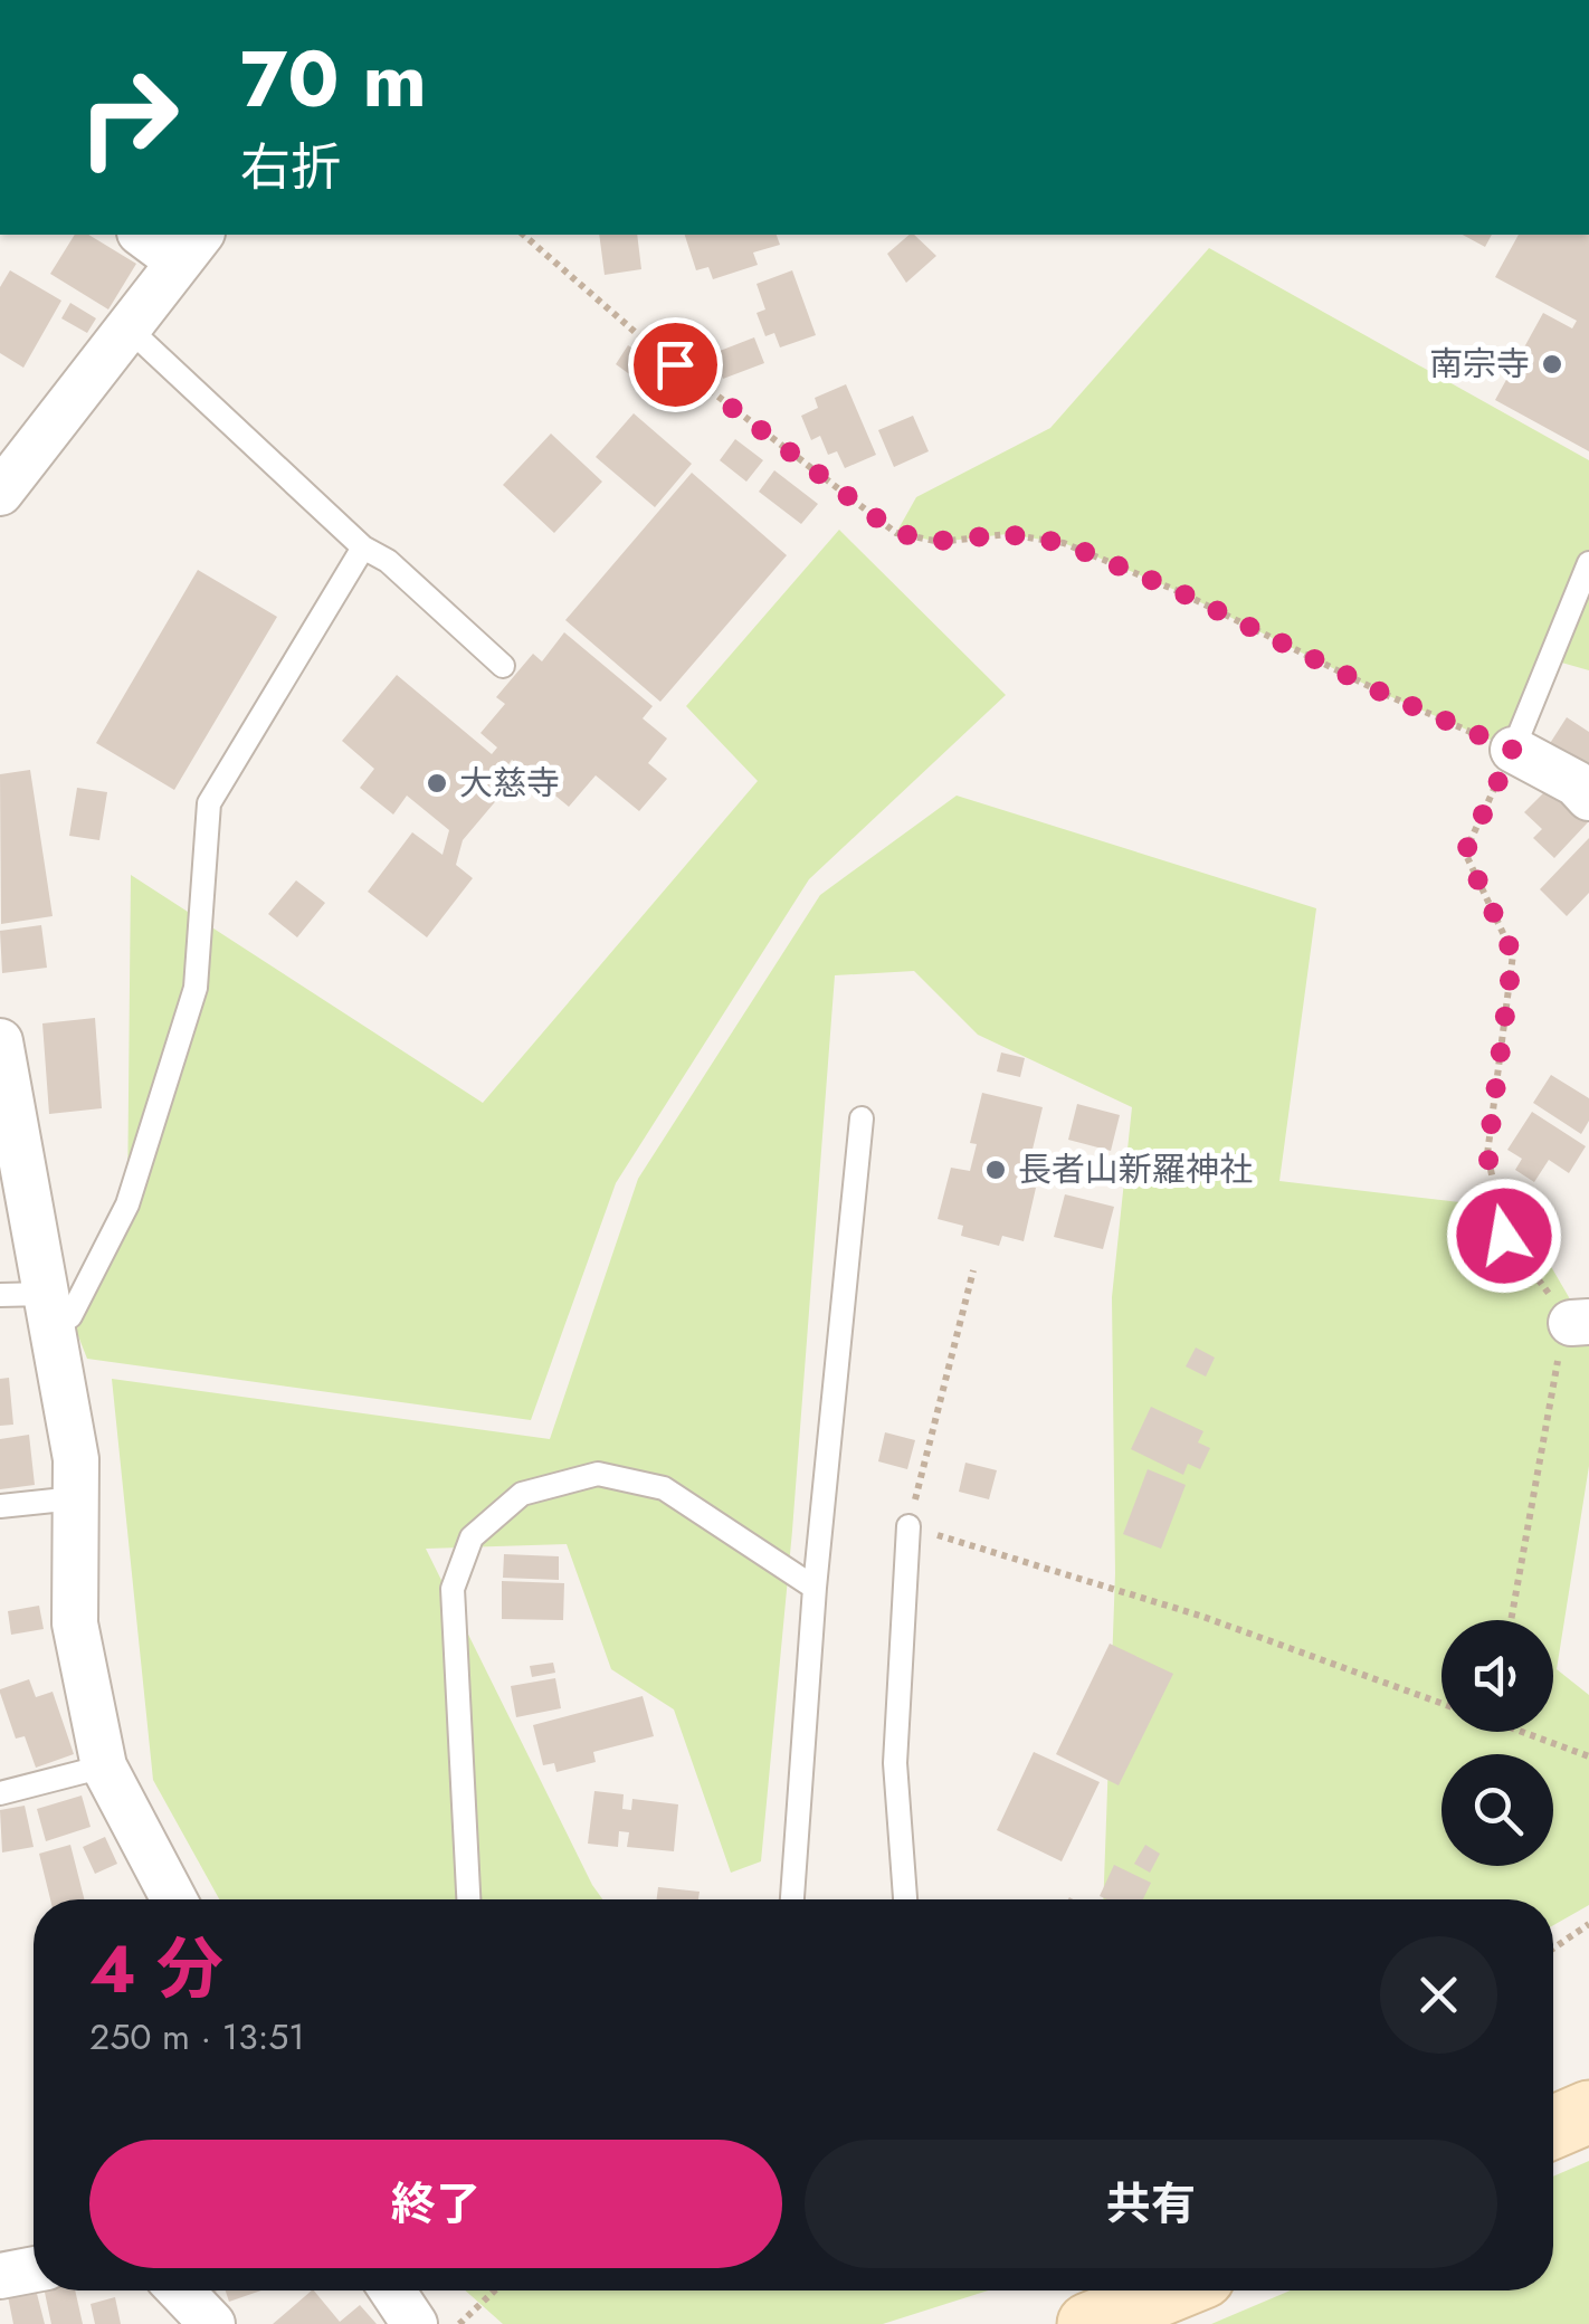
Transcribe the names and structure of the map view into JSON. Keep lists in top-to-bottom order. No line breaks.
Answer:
{"places":["南宗寺","大慈寺","長者山新羅神社"],"page":{"turn":["70 m","右折"],"heading":["4 分","250 m · 13:51"],"buttons":["終了","共有"]}}
